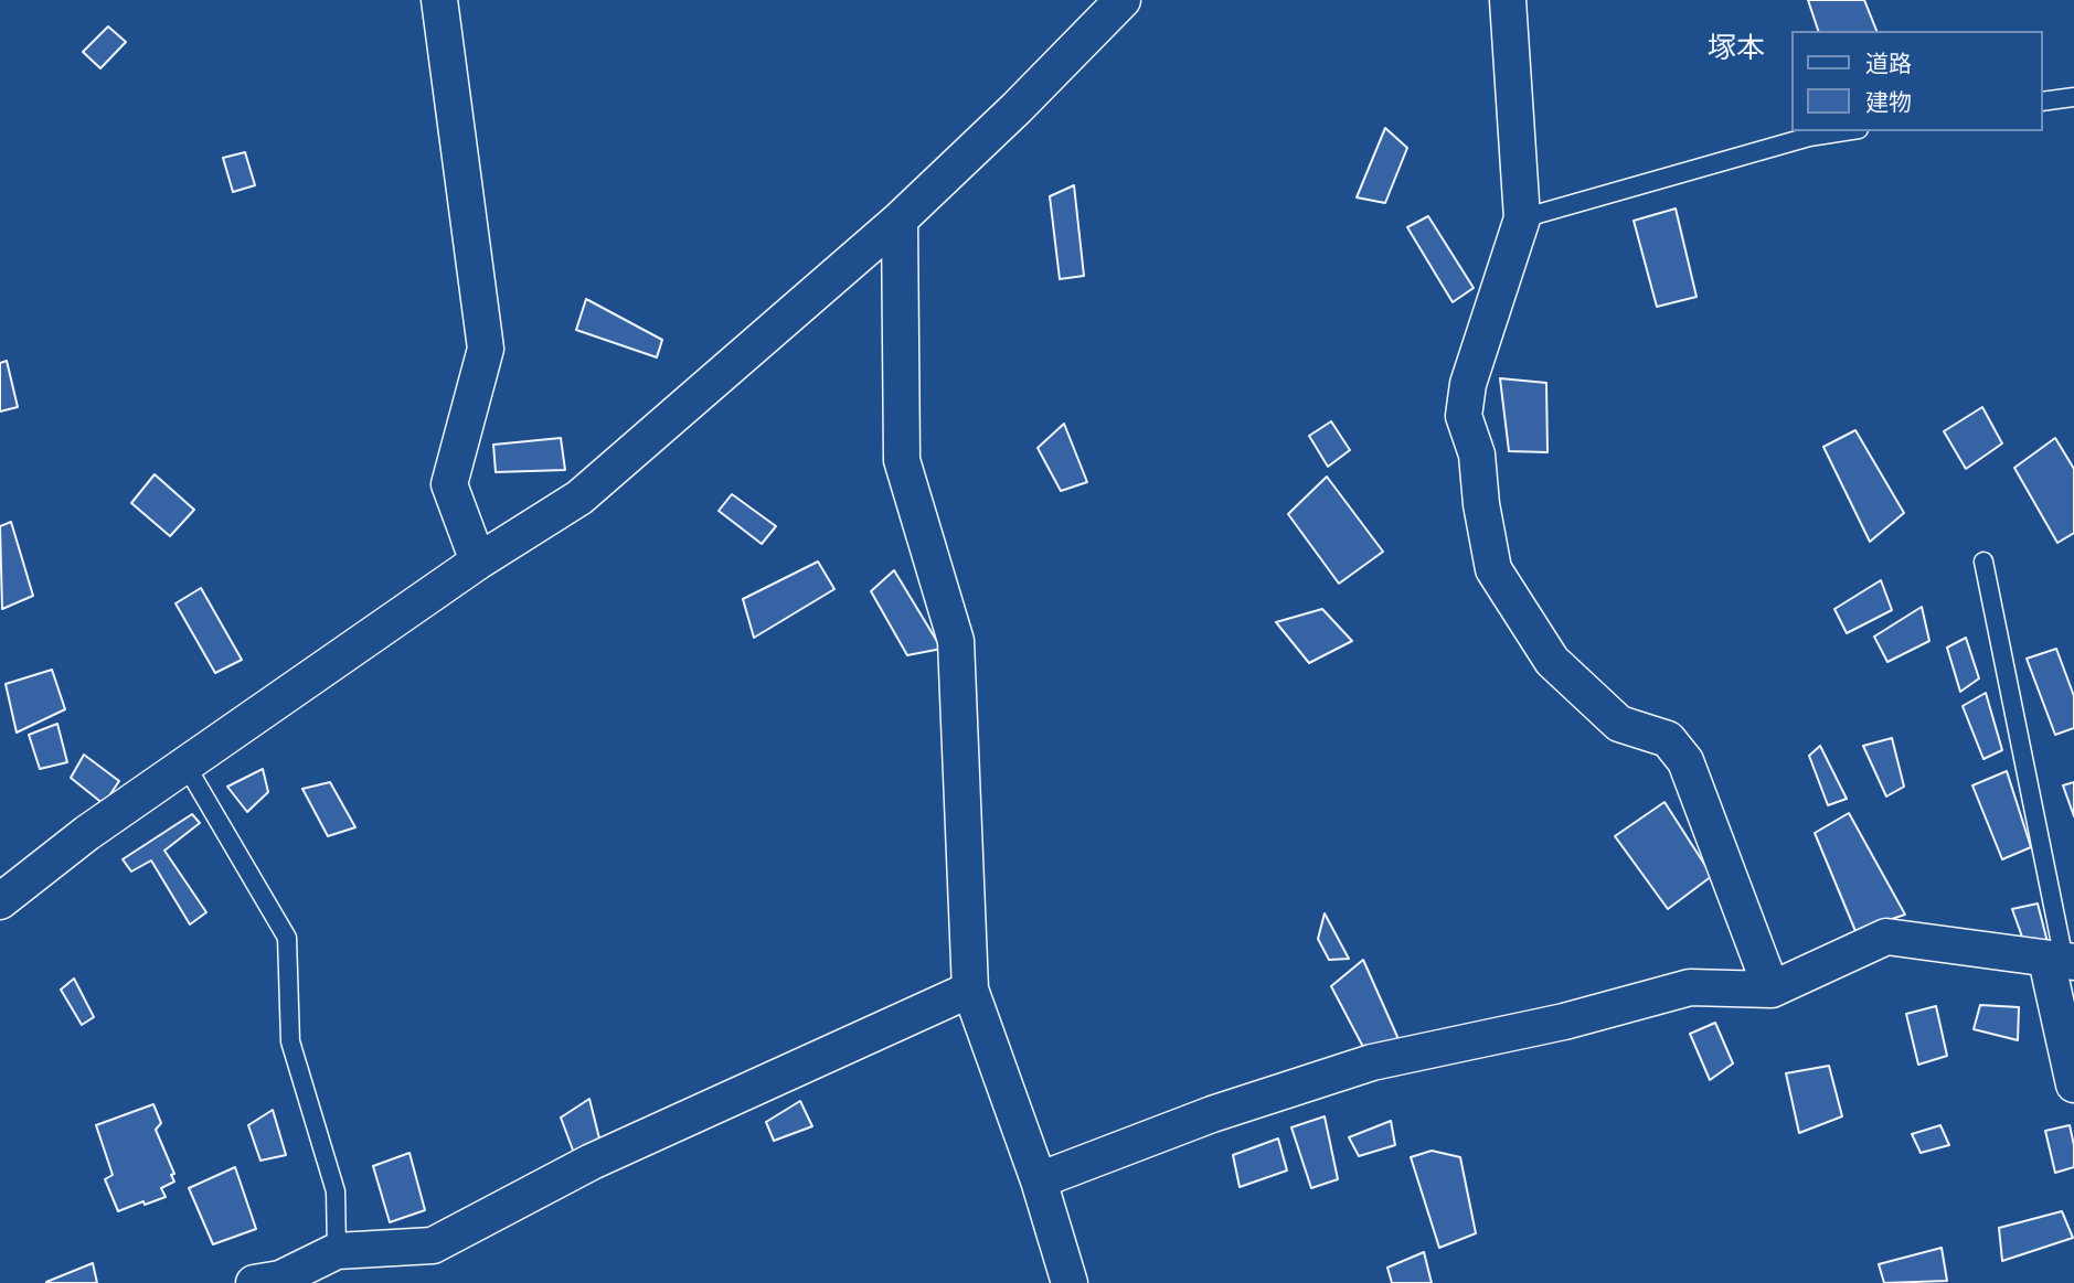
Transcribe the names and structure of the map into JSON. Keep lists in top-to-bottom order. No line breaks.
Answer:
{"districts":["塚本"],"legend":["道路","建物"]}
